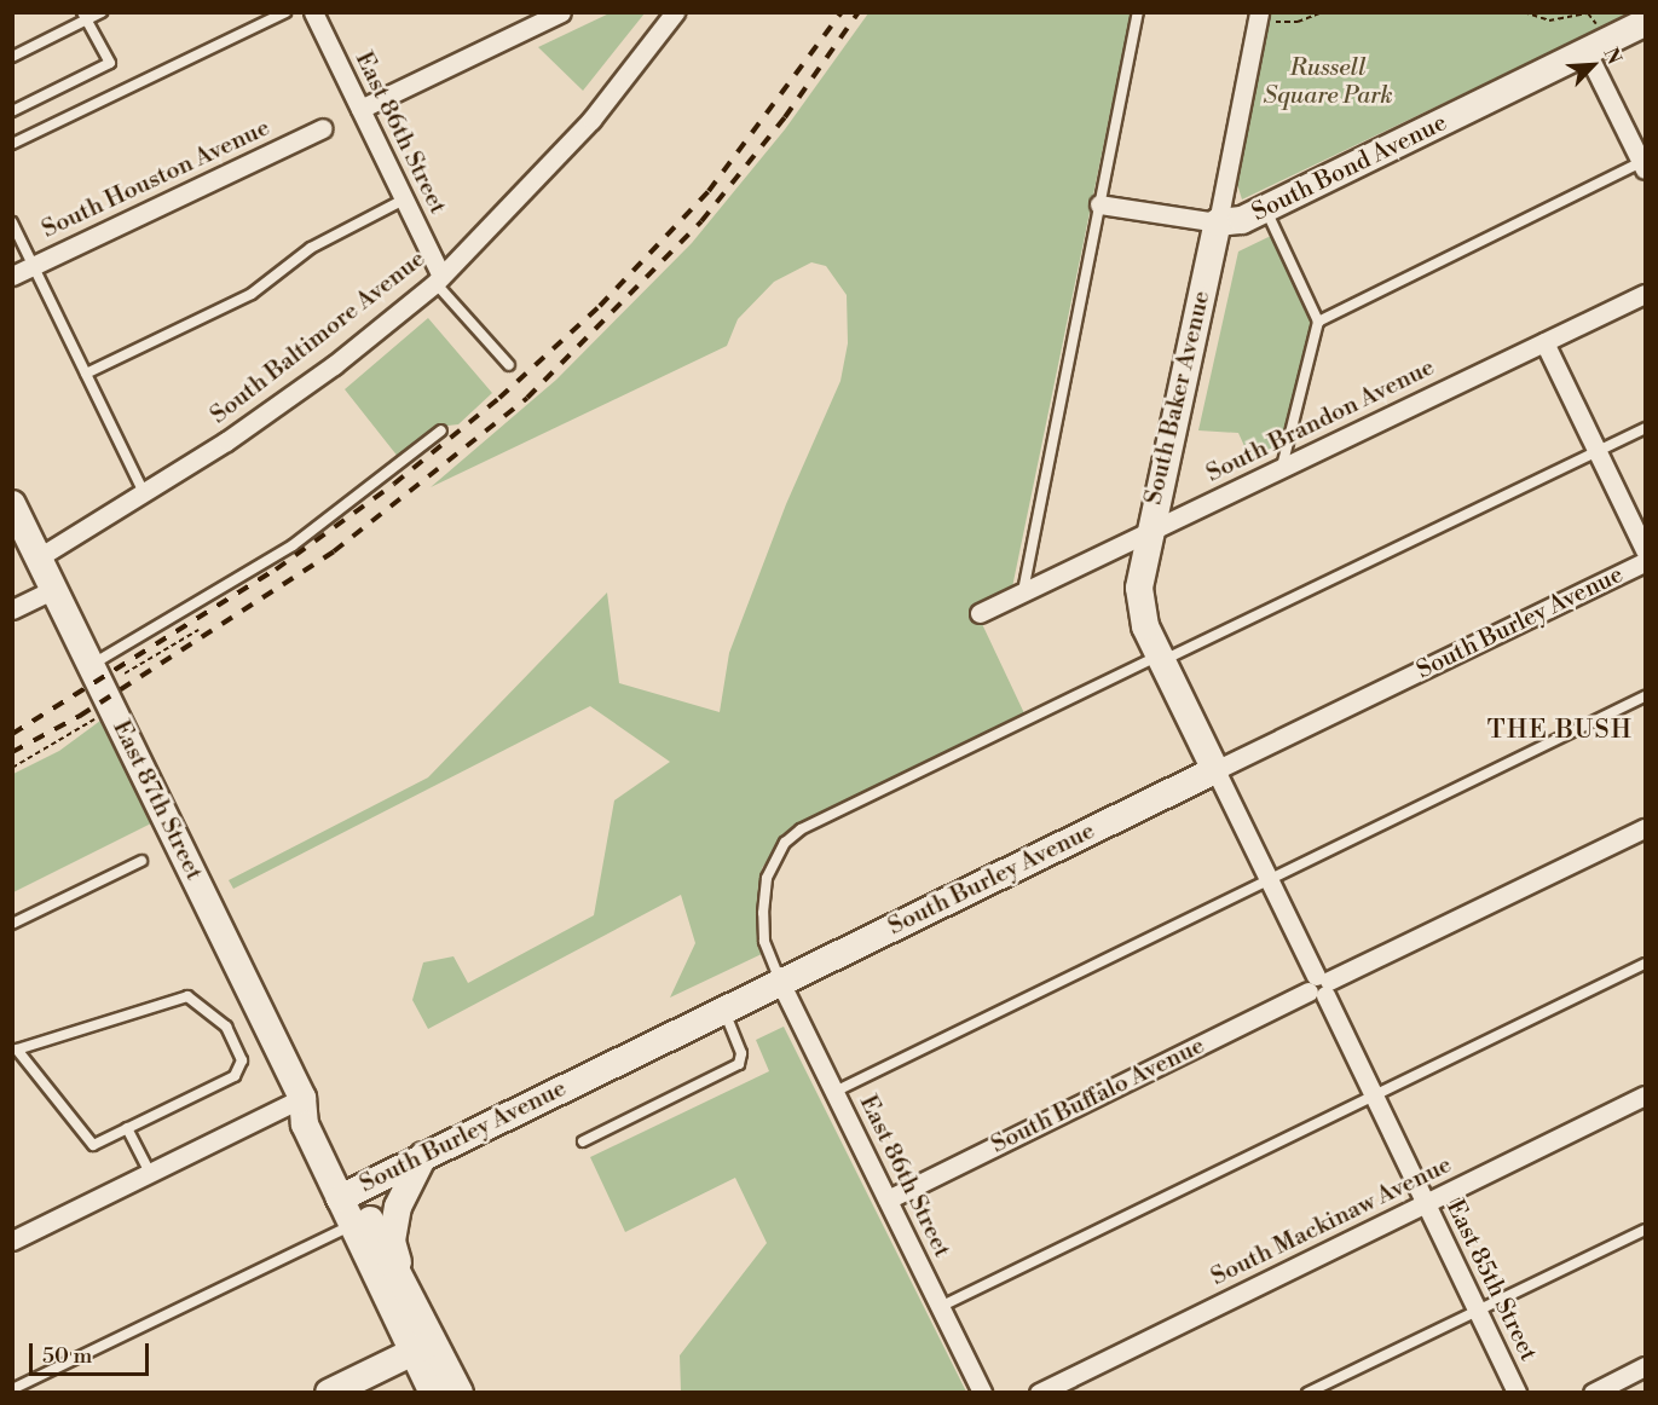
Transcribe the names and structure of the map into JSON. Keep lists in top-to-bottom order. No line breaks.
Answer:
{"streets":{"street":["East 86th Street","South Bond Avenue","South Houston Avenue","South Baltimore Avenue","South Baker Avenue","South Brandon Avenue","South Burley Avenue","East 87th Street","South Buffalo Avenue","South Mackinaw Avenue","East 85th Street"]},"crossings":[["East 86th Street","South Baltimore Avenue"],["East 86th Street","South Burley Avenue"],["East 86th Street","South Buffalo Avenue"],["South Bond Avenue","South Baker Avenue"],["South Baltimore Avenue","East 87th Street"],["South Baker Avenue","South Brandon Avenue"],["South Baker Avenue","South Burley Avenue"],["South Baker Avenue","East 85th Street"],["South Burley Avenue","East 87th Street"],["South Burley Avenue","East 85th Street"],["South Buffalo Avenue","East 85th Street"],["South Mackinaw Avenue","East 85th Street"]],"districts":["THE BUSH"],"parks":["Russell Square Park"],"scale_bar":"50 m","north":"top right"}
